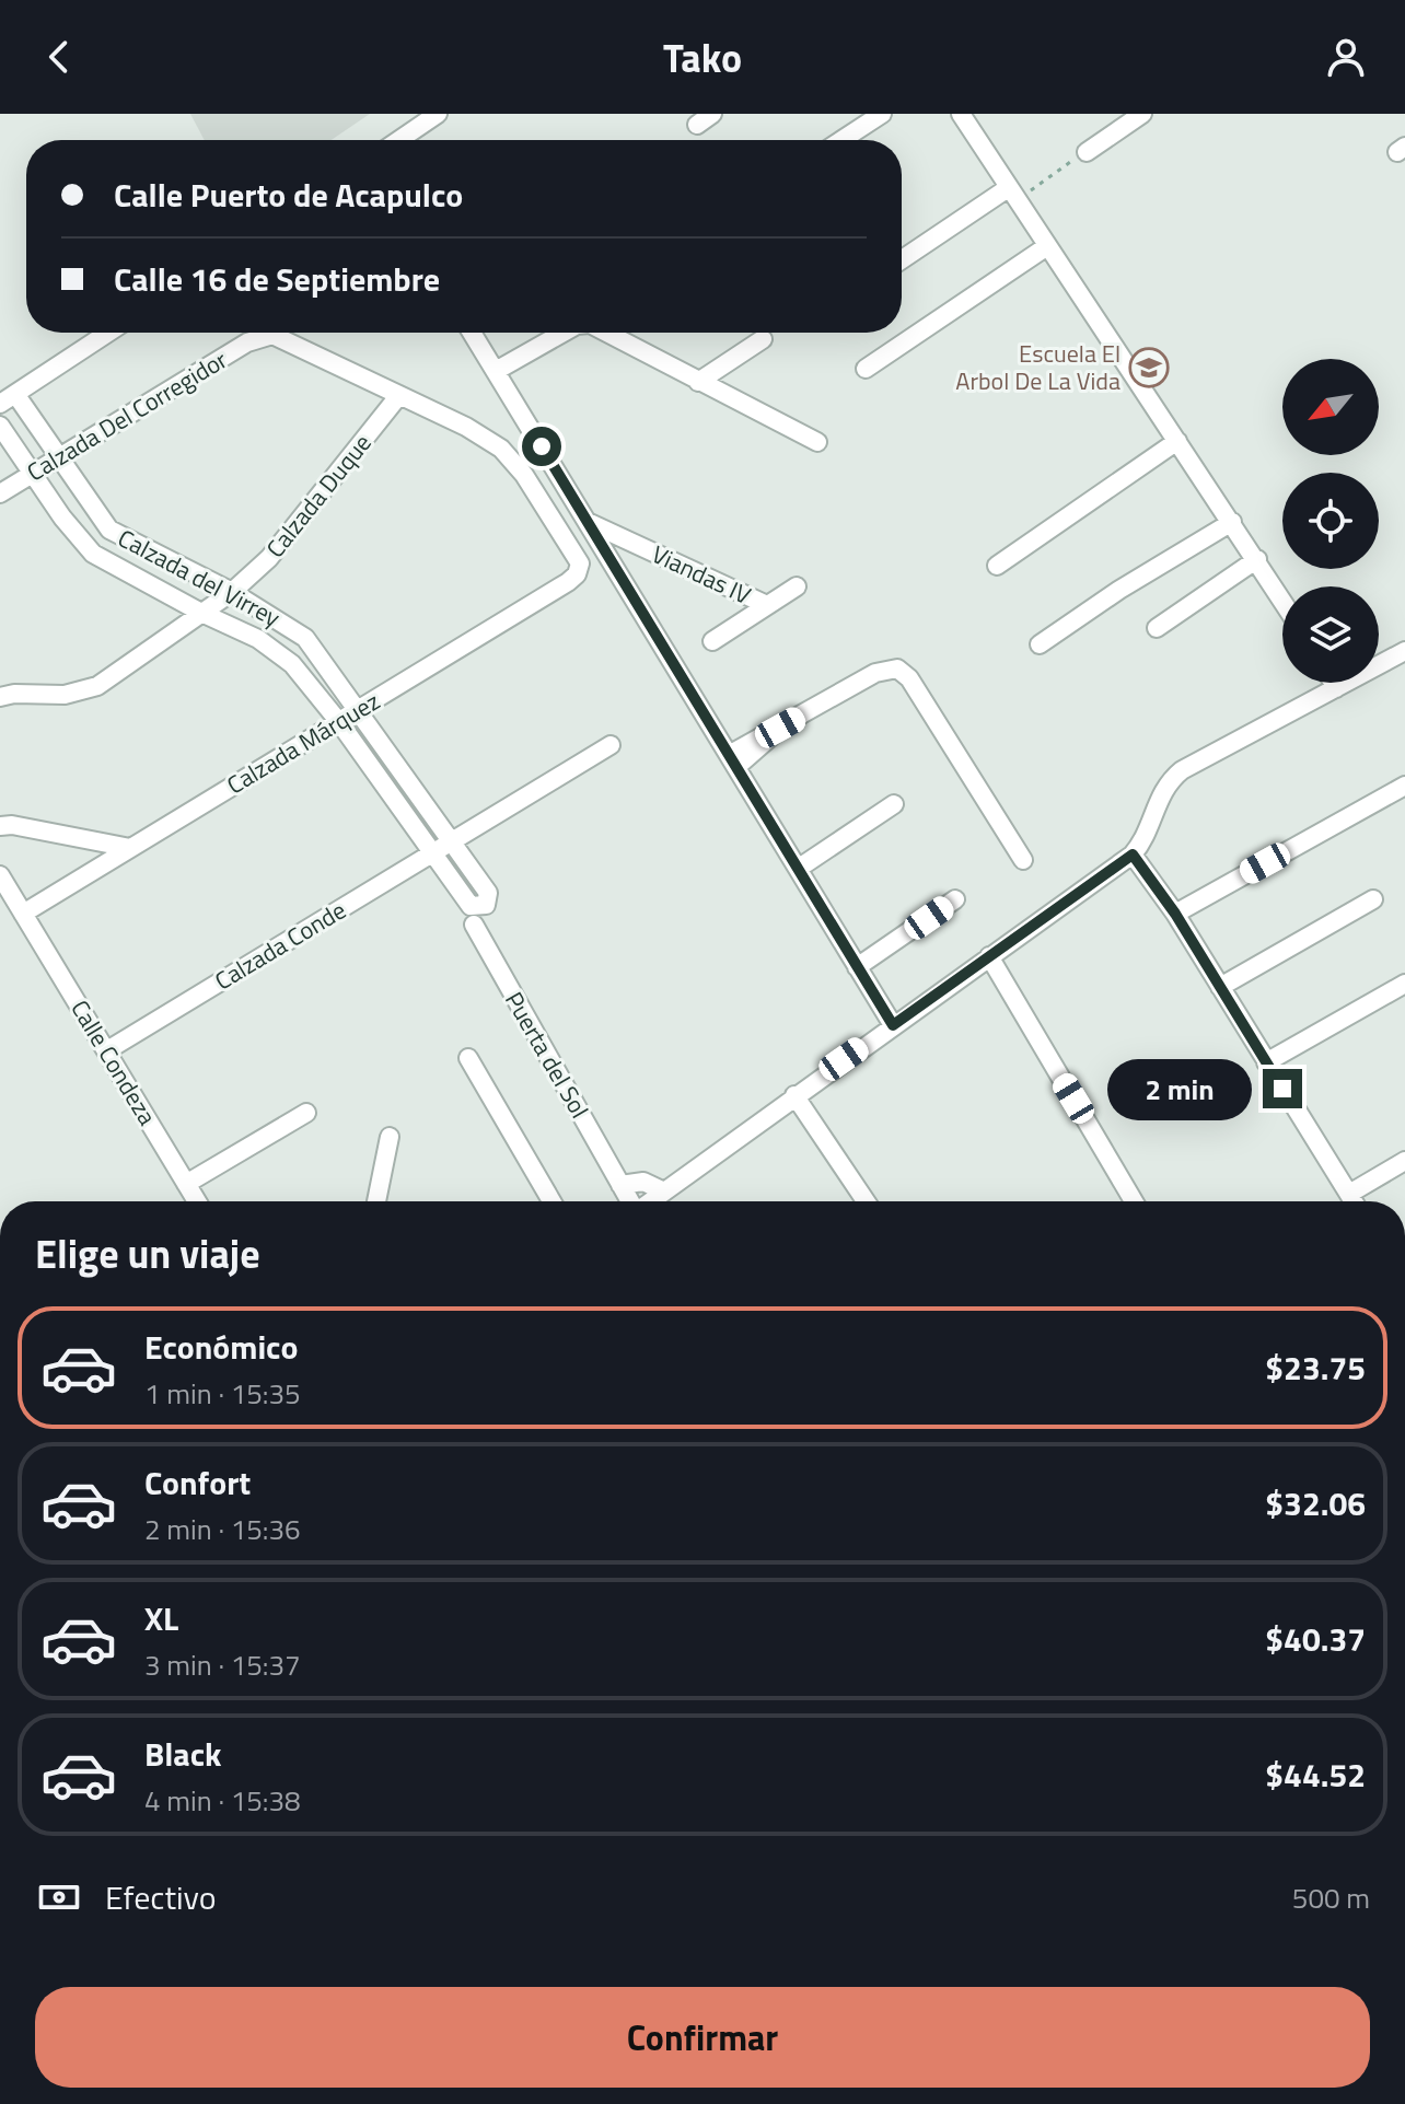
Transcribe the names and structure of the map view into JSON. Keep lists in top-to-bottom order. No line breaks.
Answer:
{"streets":{"street":["Calzada Del Corregidor","Calzada Duque","Viandas IV","Calzada del Virrey","Calzada Márquez","Calzada Conde","Puerta del Sol","Calle Condeza"]},"crossings":[["Calzada Del Corregidor","Calzada Duque"],["Calzada Del Corregidor","Calzada del Virrey"],["Calzada Del Corregidor","Calzada Márquez"],["Calzada Duque","Calzada del Virrey"],["Calzada del Virrey","Calzada Márquez"],["Calzada del Virrey","Calzada Conde"],["Calzada Márquez","Calle Condeza"],["Calzada Conde","Calle Condeza"]],"places":{"school or university":["Escuela El Arbol De La Vida"]},"north":"bottom left","page":{"header":"Tako","banner":["Calle Puerto de Acapulco","Calle 16 de Septiembre"],"bubble":"2 min","heading":"Elige un viaje","list":[{"name":"Económico","note":"1 min · 15:35","value":"$23.75"},{"name":"Confort","note":"2 min · 15:36","value":"$32.06"},{"name":"XL","note":"3 min · 15:37","value":"$40.37"},{"name":"Black","note":"4 min · 15:38","value":"$44.52"}],"pay":["Efectivo","500 m"],"buttons":"Confirmar"}}
